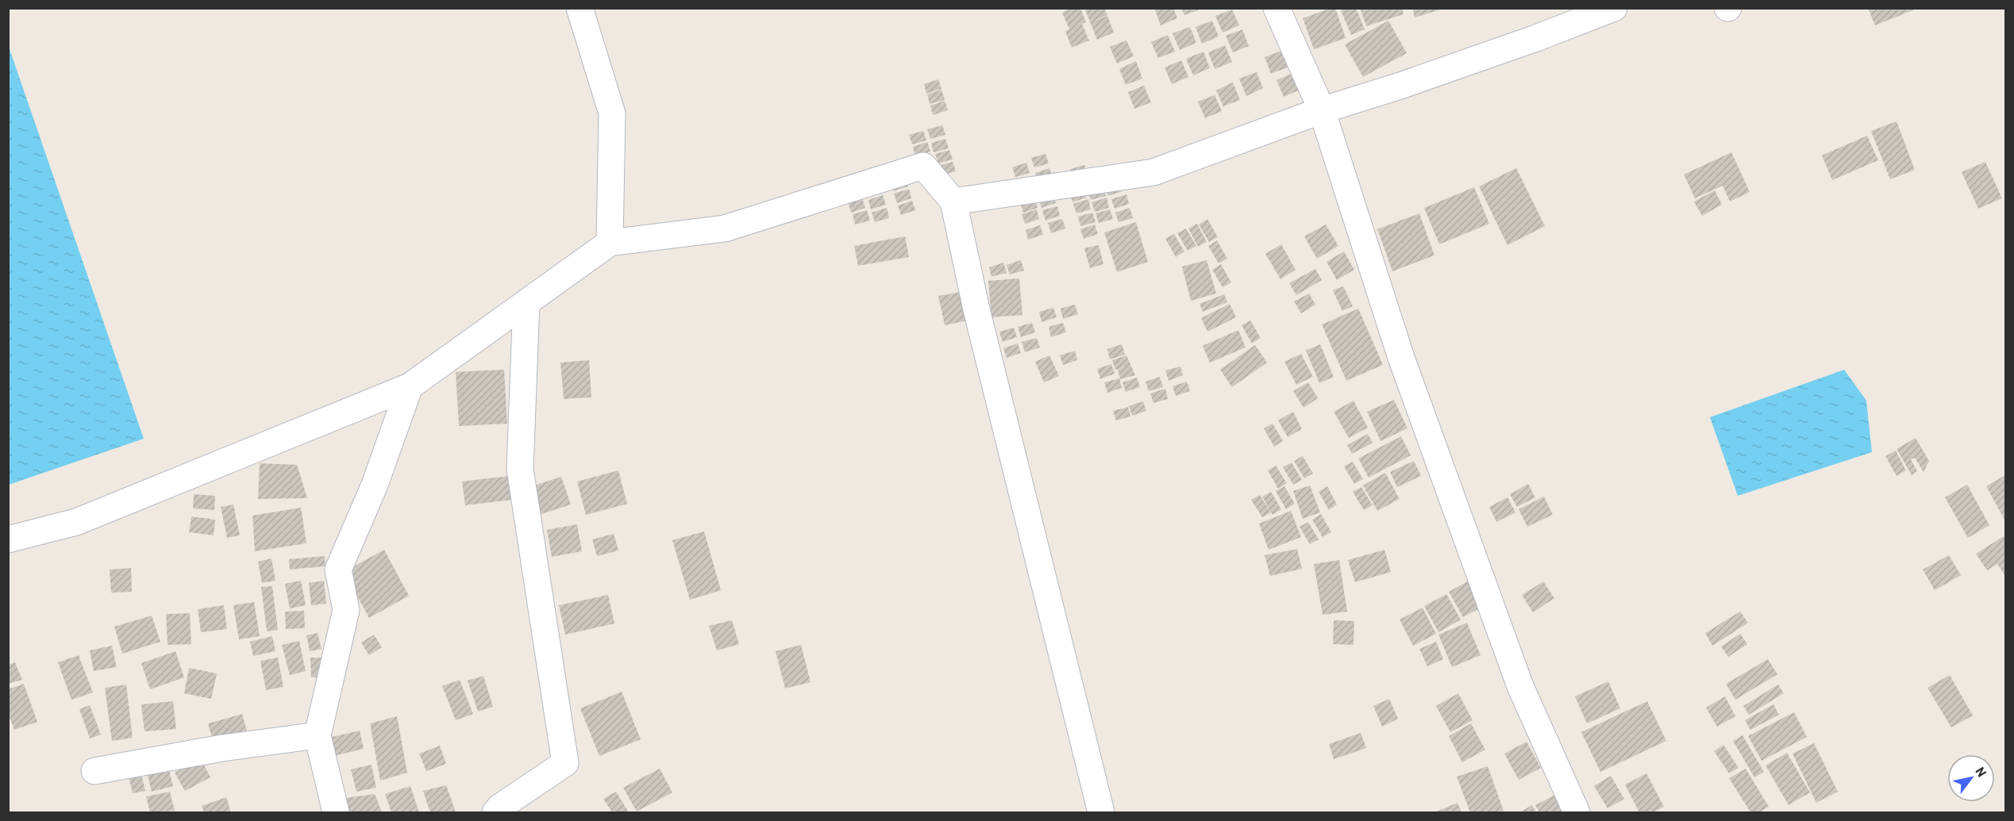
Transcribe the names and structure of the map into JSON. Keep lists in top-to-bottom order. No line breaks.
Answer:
{"north":"top right"}
